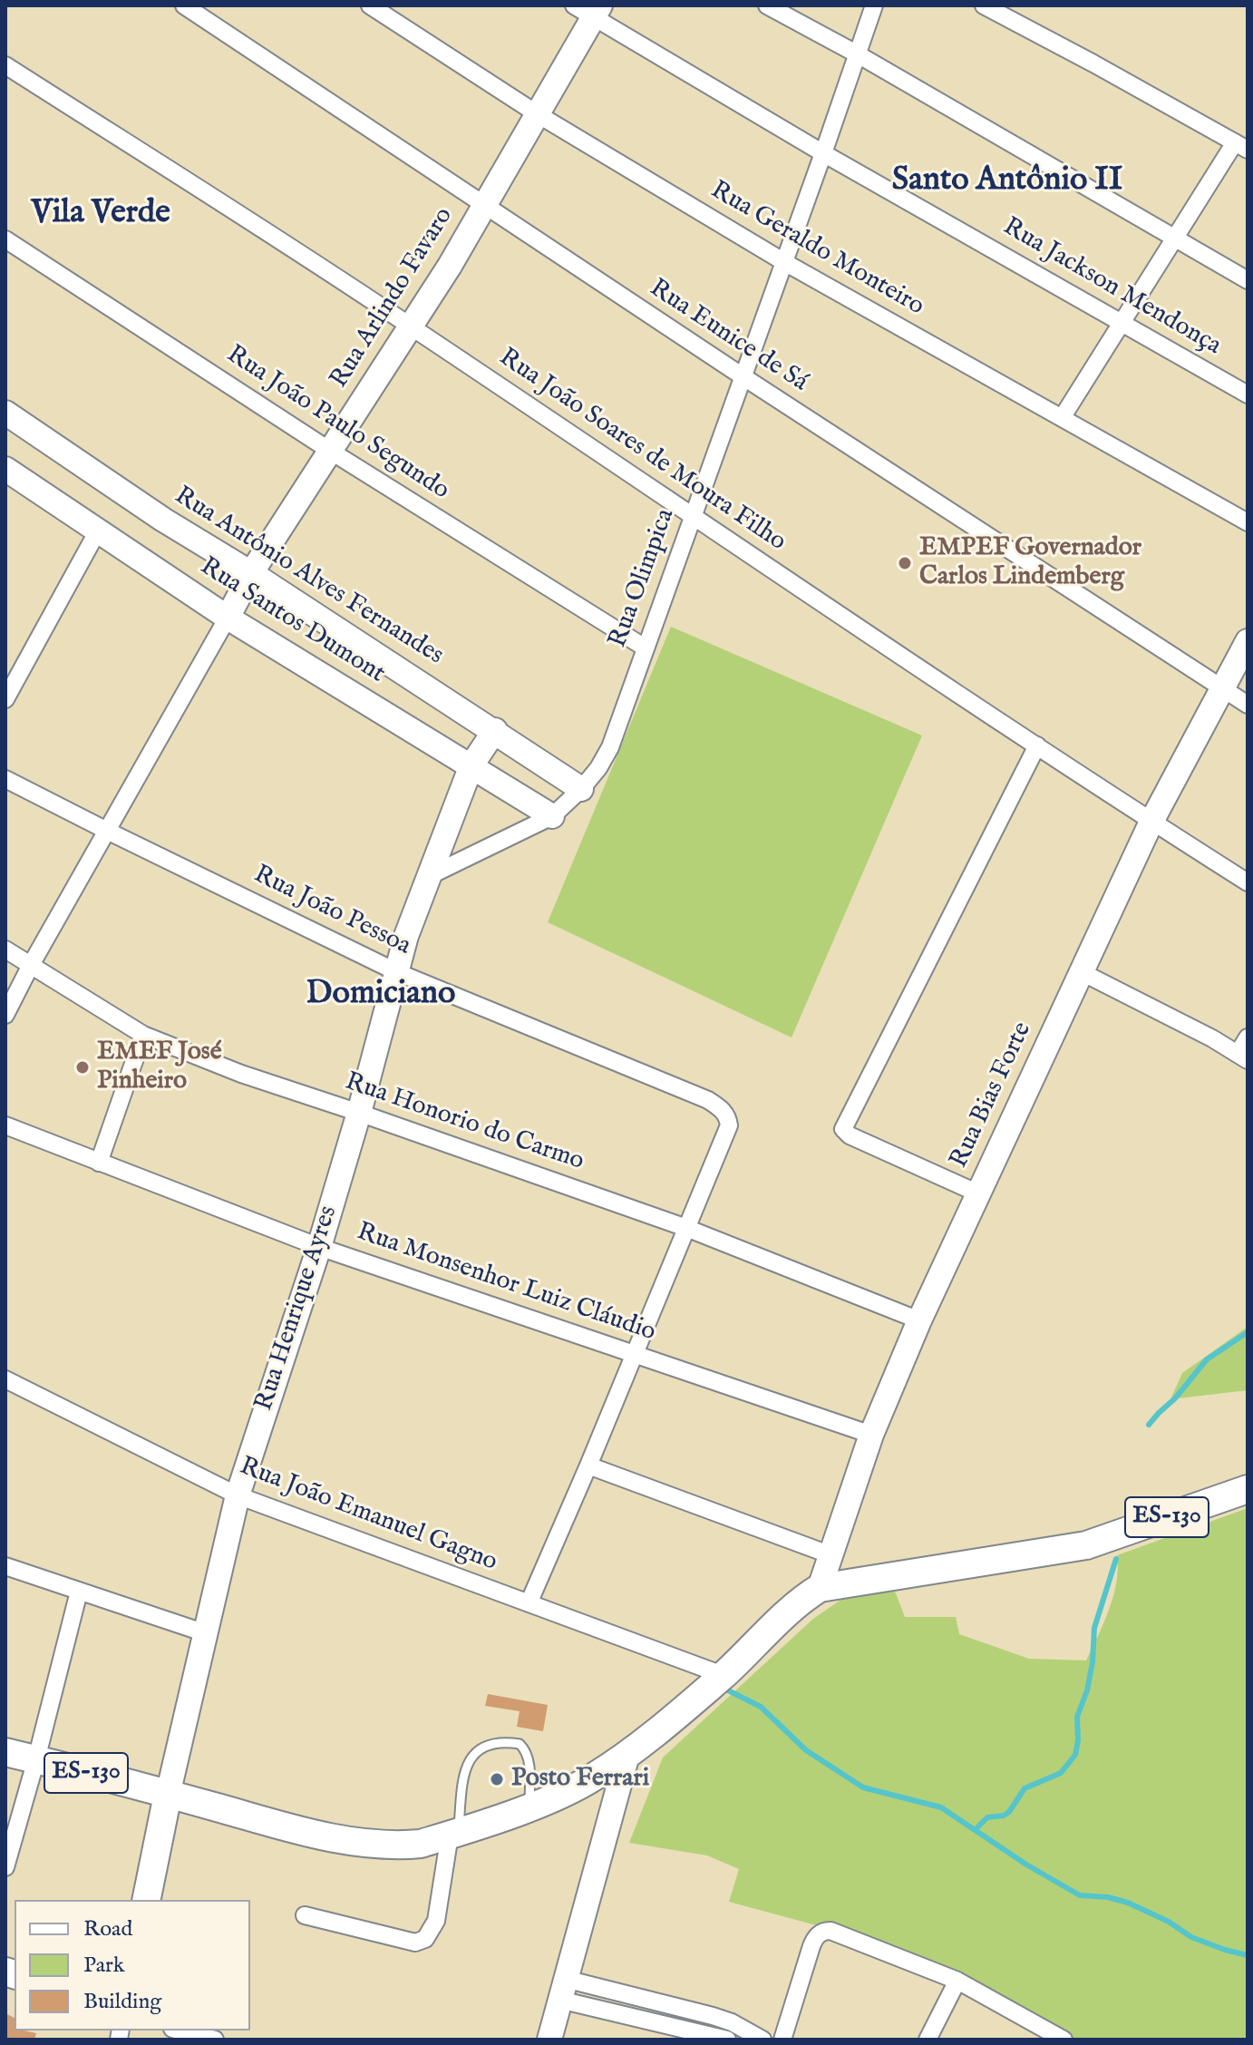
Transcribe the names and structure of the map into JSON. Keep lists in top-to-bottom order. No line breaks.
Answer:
{"streets":{"main road":["Rua Henrique Ayres","ES-130"],"street":["Rua Geraldo Monteiro","Rua Jackson Mendonça","Rua Arlindo Favaro","Rua Eunice de Sá","Rua João Paulo Segundo","Rua João Soares de Moura Filho","Rua Antônio Alves Fernandes","Rua Olimpica","Rua Santos Dumont","Rua João Pessoa","Rua Bias Forte","Rua Honorio do Carmo","Rua Monsenhor Luiz Cláudio","Rua João Emanuel Gagno"]},"crossings":[["Rua Geraldo Monteiro","Rua Arlindo Favaro"],["Rua Geraldo Monteiro","Rua Olimpica"],["Rua Jackson Mendonça","Rua Arlindo Favaro"],["Rua Jackson Mendonça","Rua Olimpica"],["Rua Arlindo Favaro","Rua Eunice de Sá"],["Rua Arlindo Favaro","Rua João Paulo Segundo"],["Rua Arlindo Favaro","Rua João Soares de Moura Filho"],["Rua Arlindo Favaro","Rua Antônio Alves Fernandes"],["Rua Arlindo Favaro","Rua Santos Dumont"],["Rua Eunice de Sá","Rua Olimpica"],["Rua Eunice de Sá","Rua Bias Forte"],["Rua João Paulo Segundo","Rua Olimpica"],["Rua João Soares de Moura Filho","Rua Olimpica"],["Rua João Soares de Moura Filho","Rua Bias Forte"],["Rua Antônio Alves Fernandes","Rua Olimpica"],["Rua Antônio Alves Fernandes","Rua Henrique Ayres"],["Rua Olimpica","Rua Santos Dumont"],["Rua Olimpica","Rua Henrique Ayres"],["Rua Santos Dumont","Rua Henrique Ayres"],["Rua João Pessoa","Rua Honorio do Carmo"],["Rua João Pessoa","Rua Henrique Ayres"],["Rua Bias Forte","Rua Honorio do Carmo"],["Rua Bias Forte","Rua Monsenhor Luiz Cláudio"],["Rua Bias Forte","ES-130"],["Rua Honorio do Carmo","Rua Henrique Ayres"],["Rua Monsenhor Luiz Cláudio","Rua Henrique Ayres"],["Rua Henrique Ayres","Rua João Emanuel Gagno"],["Rua Henrique Ayres","ES-130"],["Rua João Emanuel Gagno","ES-130"]],"districts":["Santo Antônio II","Vila Verde","Domiciano"],"places":["EMPEF Governador Carlos Lindemberg","EMEF José Pinheiro","Posto Ferrari"],"legend":["Road","Park","Building"]}
